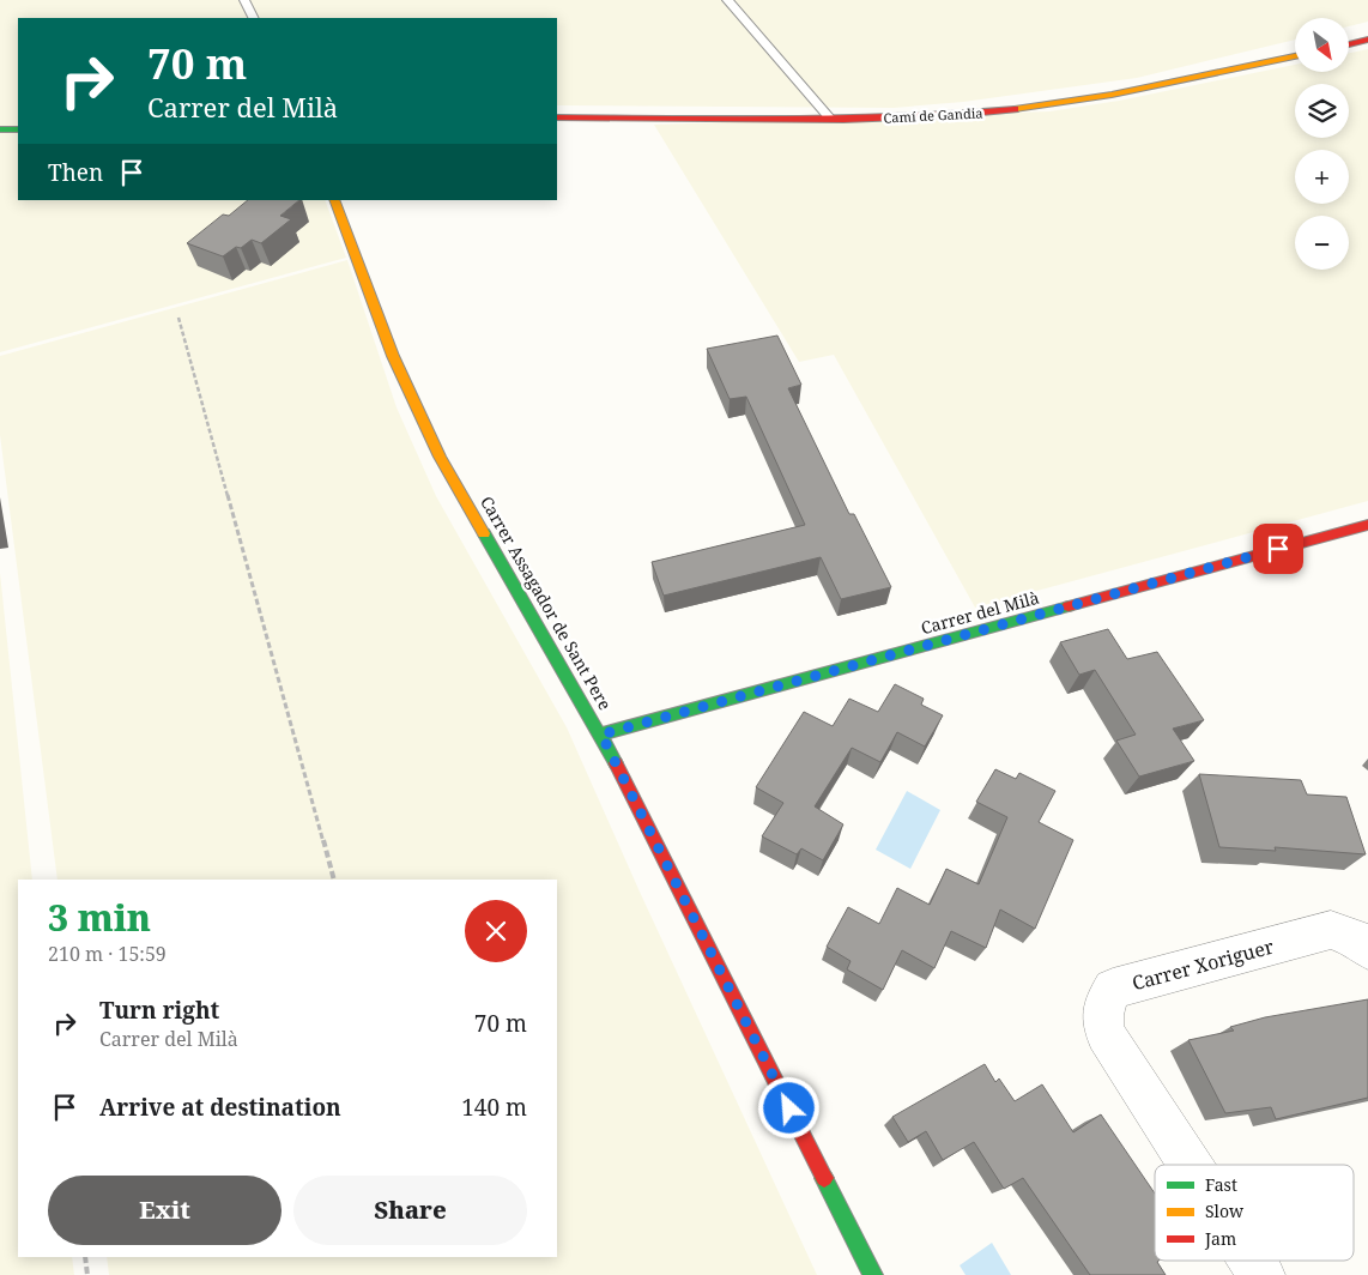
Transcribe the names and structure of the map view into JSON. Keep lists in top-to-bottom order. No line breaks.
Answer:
{"streets":{"street":["Camí de Gandia","Carrer Assagador de Sant Pere","Carrer del Milà","Carrer Xoriguer"]},"crossings":[["Carrer Assagador de Sant Pere","Carrer del Milà"]],"legend":["Fast","Slow","Jam"],"north":"bottom right","page":{"map_buttons":["+","−"],"turn":["70 m","Carrer del Milà"],"then":"Then","heading":["3 min","210 m · 15:59"],"list":[{"name":"Turn right","note":"Carrer del Milà","value":"70 m"},{"name":"Arrive at destination","value":"140 m"}],"buttons":["Exit","Share"]}}
